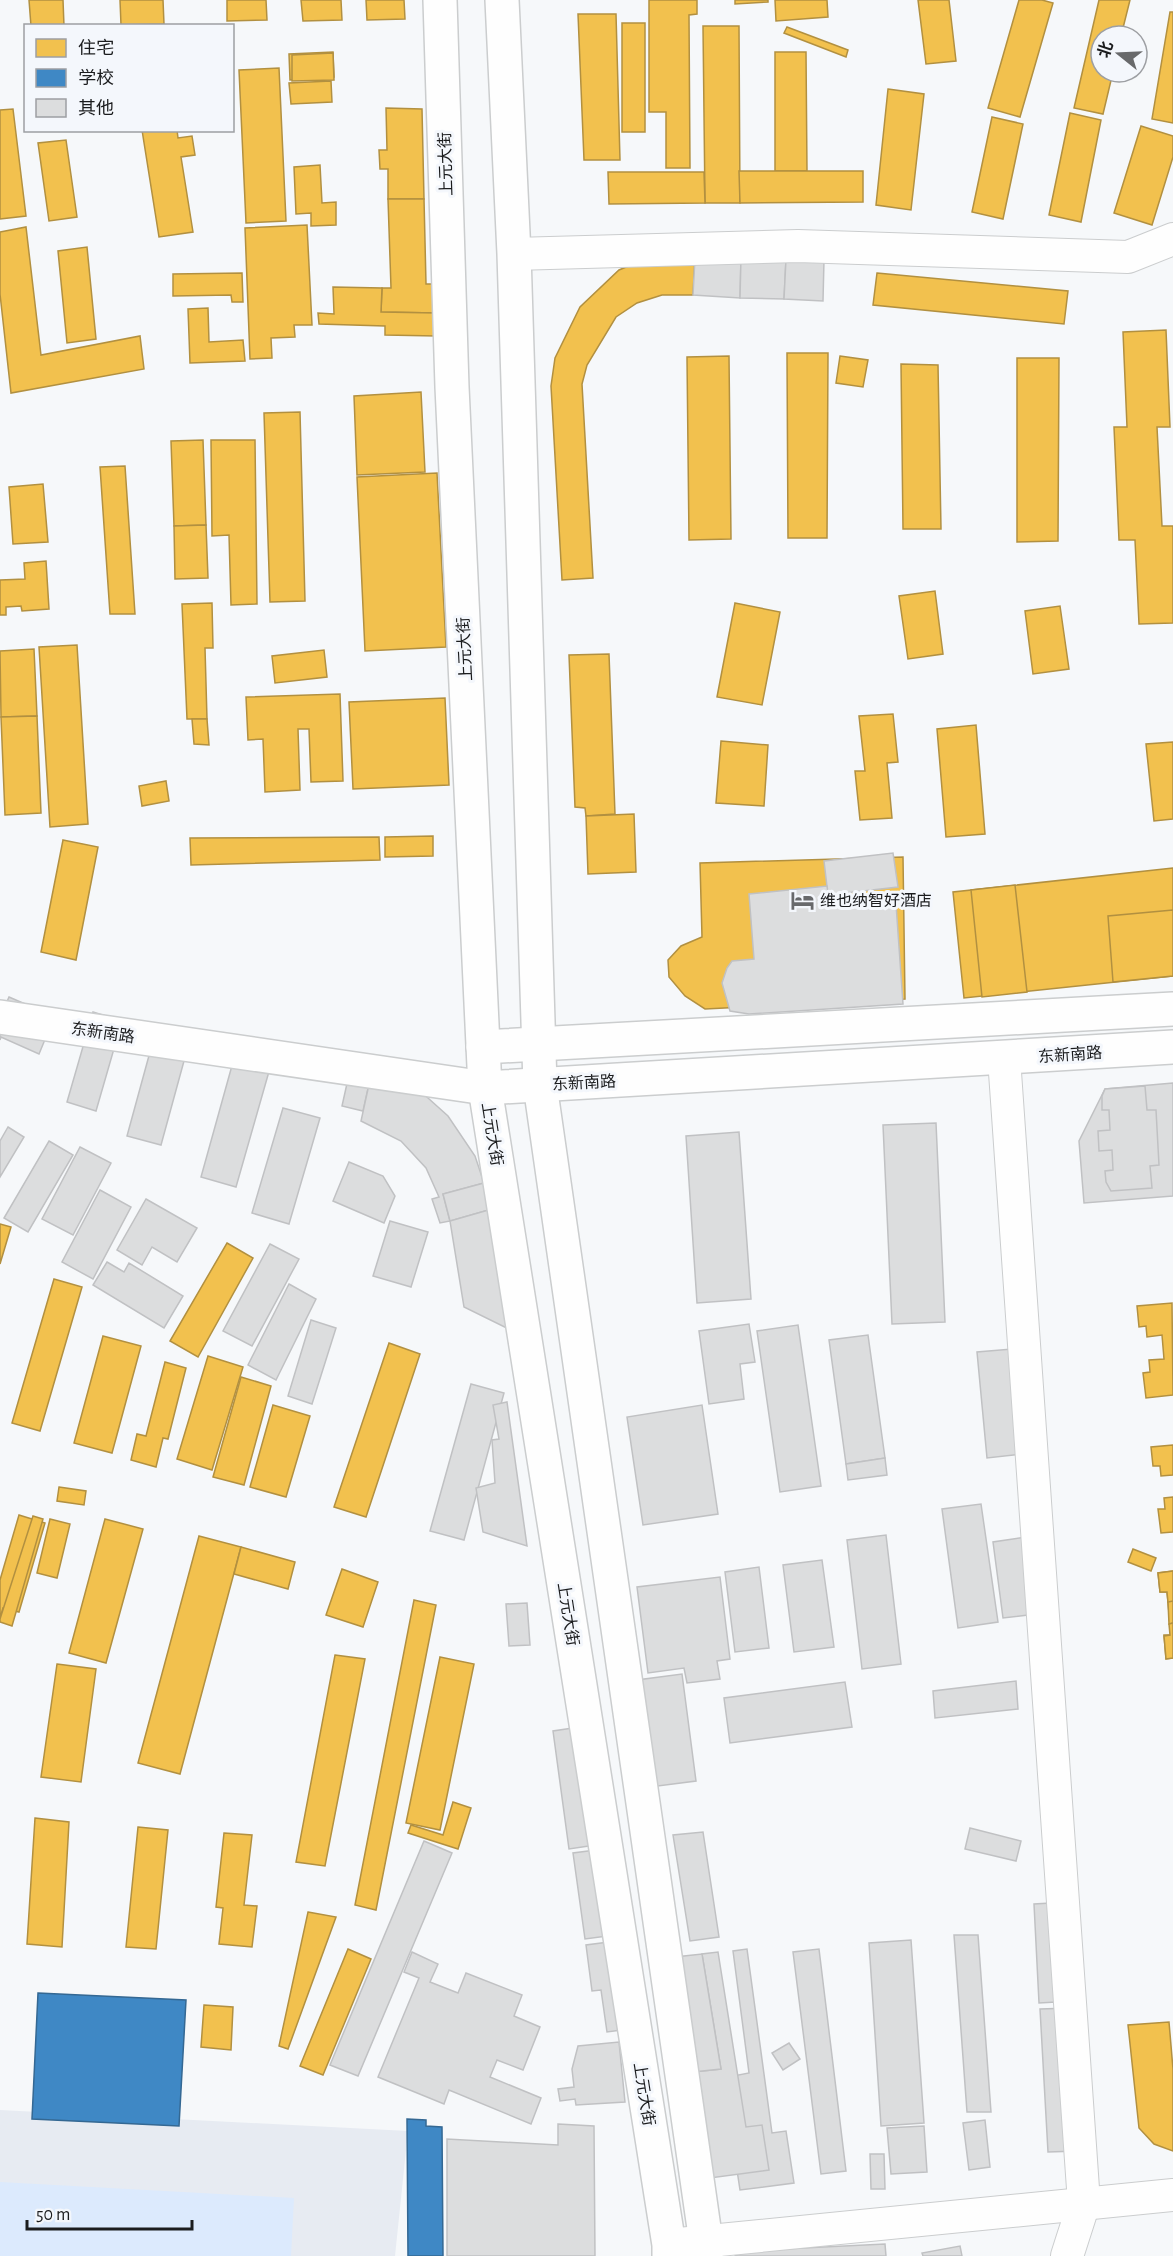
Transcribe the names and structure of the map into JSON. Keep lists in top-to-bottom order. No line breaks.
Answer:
{"streets":{"main road":["上元大街","东新南路"]},"crossings":[["上元大街","东新南路"]],"places":{"hotel":["维也纳智好酒店"]},"legend":["住宅","学校","其他"],"scale_bar":"50 m","north":"left"}
